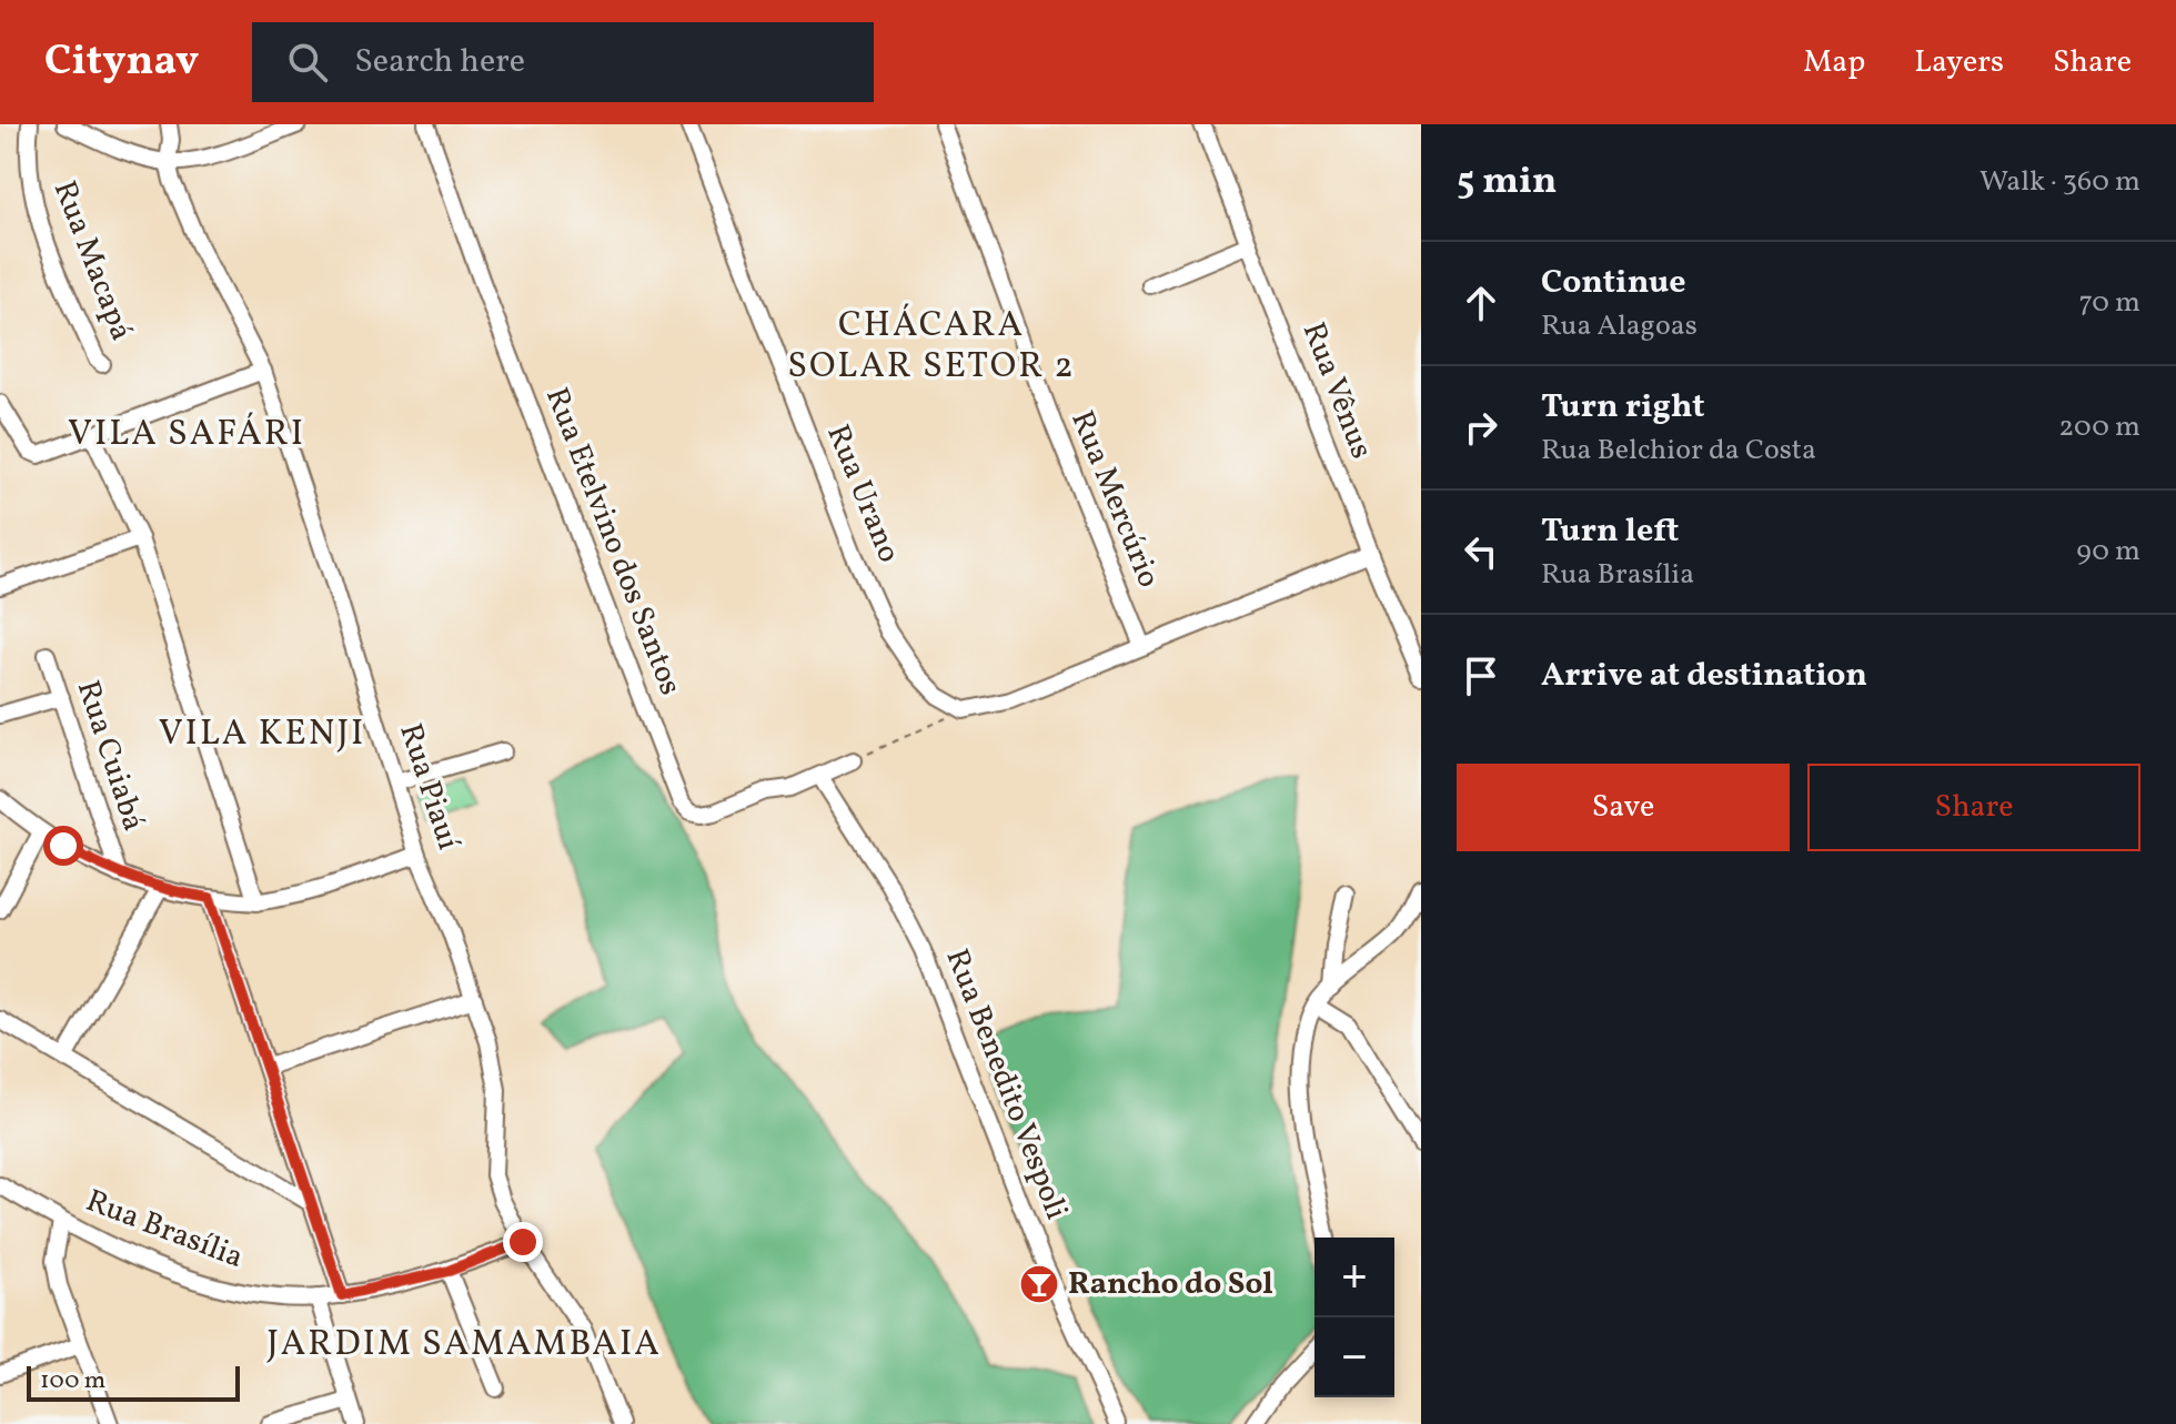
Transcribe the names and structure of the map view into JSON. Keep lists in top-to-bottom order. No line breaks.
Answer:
{"streets":{"street":["Rua Macapá","Rua Vênus","Rua Urano","Rua Mercúrio","Rua Etelvino dos Santos","Rua Cuiabá","Rua Piauí","Rua Benedito Vespoli","Rua Brasília"]},"crossings":[["Rua Etelvino dos Santos","Rua Benedito Vespoli"],["Rua Piauí","Rua Brasília"]],"districts":["CHÁCARA SOLAR SETOR 2","VILA SAFÁRI","VILA KENJI","JARDIM SAMAMBAIA"],"places":{"bar":["Rancho do Sol"]},"scale_bar":"100 m","page":{"header":"Citynav","search":"Search here","nav":["Map","Layers","Share"],"heading":["5 min","Walk · 360 m"],"list":[["Continue","Rua Alagoas","70 m"],["Turn right","Rua Belchior da Costa","200 m"],["Turn left","Rua Brasília","90 m"],"Arrive at destination"],"buttons":["Save","Share"],"map_buttons":["+","−"],"scale":"100 m"}}
